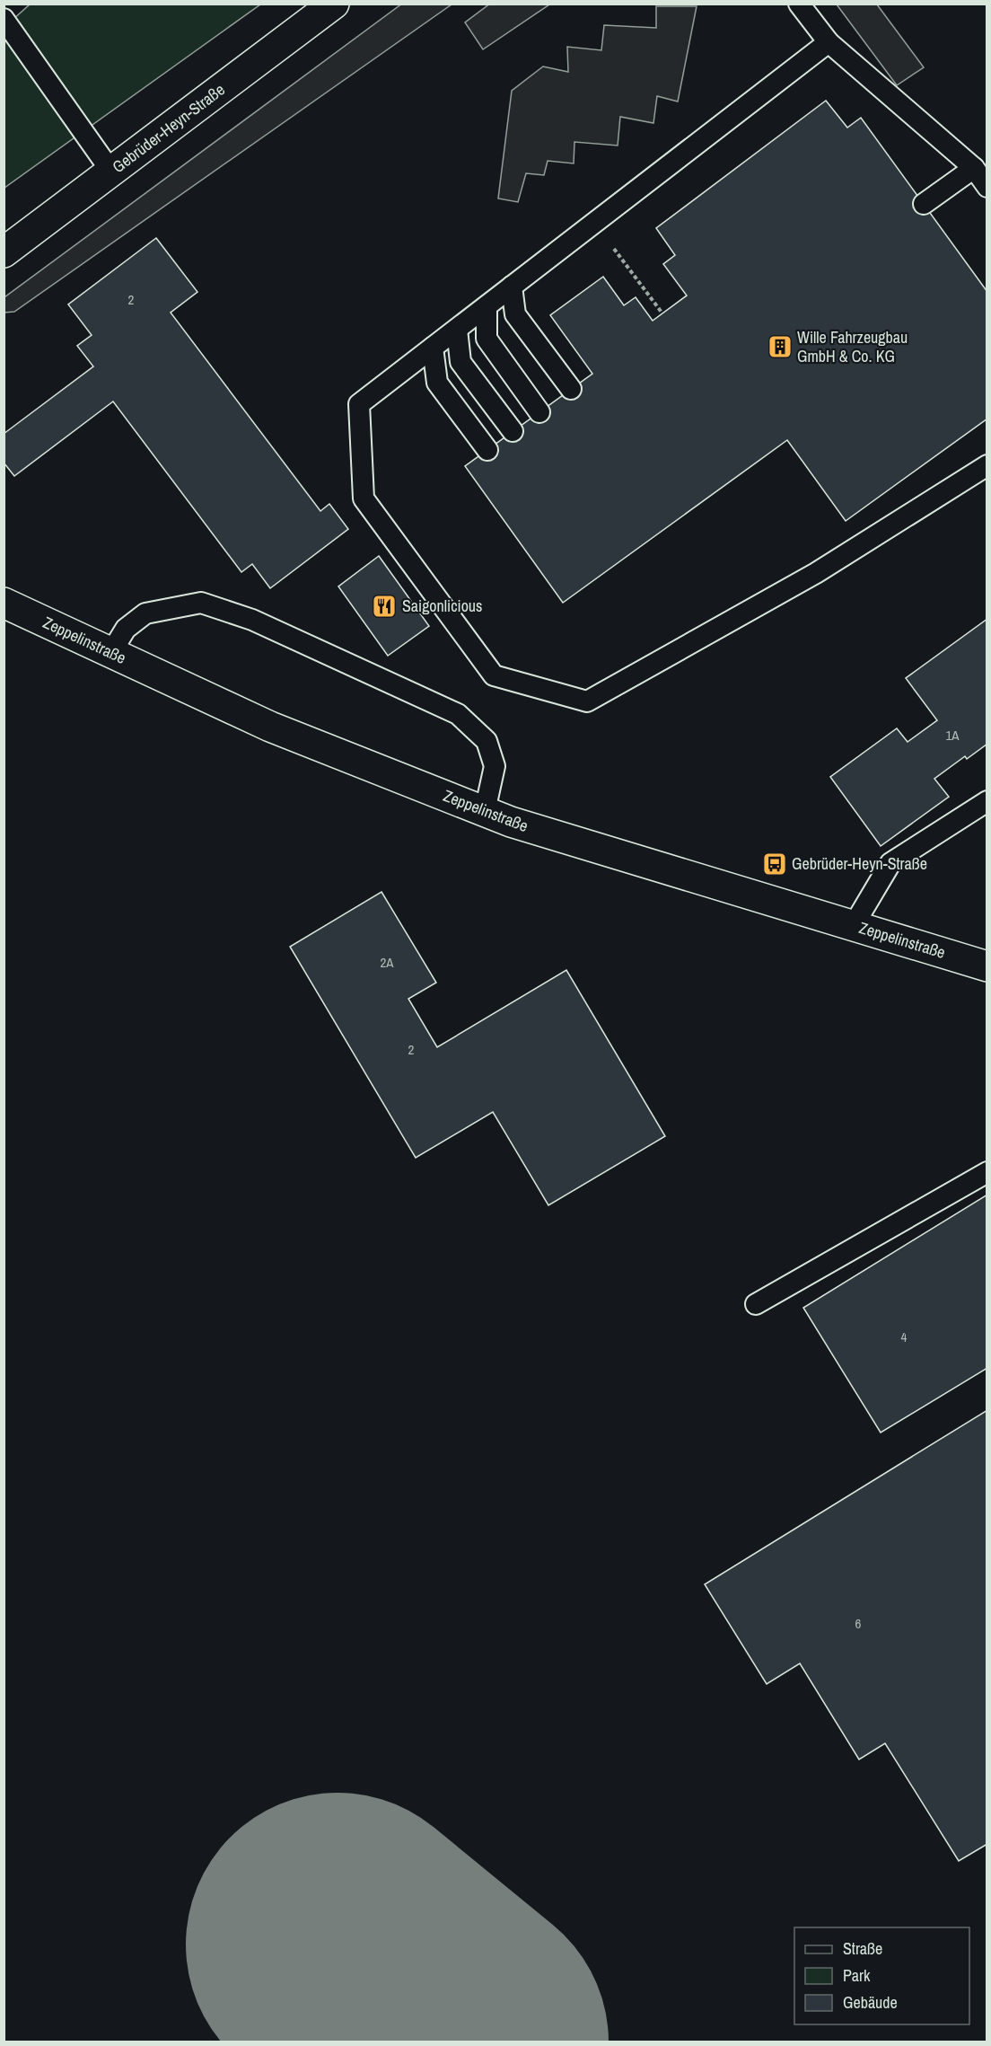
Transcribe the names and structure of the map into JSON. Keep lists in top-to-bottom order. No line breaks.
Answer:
{"streets":{"street":["Gebrüder-Heyn-Straße","Zeppelinstraße"]},"places":{"building":["Wille Fahrzeugbau GmbH & Co. KG"],"restaurant":["Saigonlicious"],"bus stop":["Gebrüder-Heyn-Straße"]},"house_numbers":["2","1A","2A","2","4","6"],"legend":["Straße","Park","Gebäude"]}
